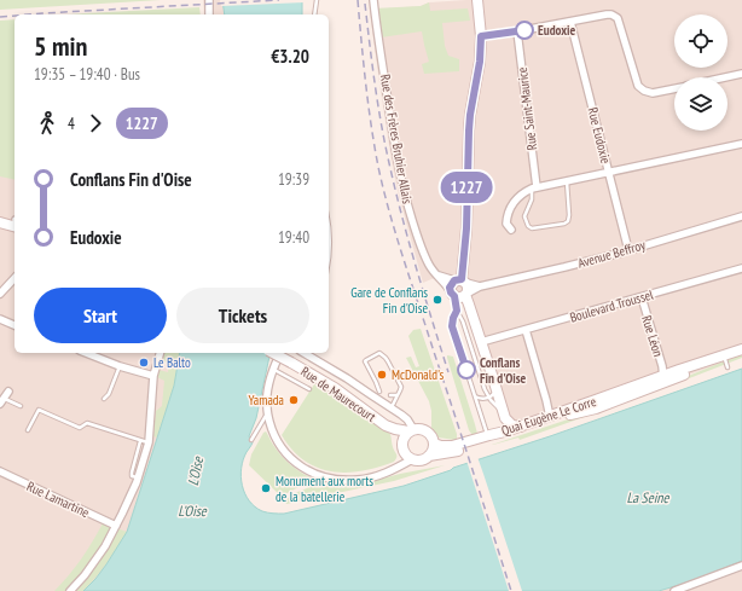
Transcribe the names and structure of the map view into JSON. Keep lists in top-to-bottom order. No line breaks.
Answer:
{"streets":{"main road":["Rue de Maurecourt","Quai Eugène Le Corre"],"street":["Rue Saint-Maurice","Rue Eudoxie","Rue des Frères Bruhier Allais","Avenue Beffroy","Boulevard Troussel","Rue Léon","Rue Lamartine"]},"crossings":[["Rue Eudoxie","Avenue Beffroy"],["Rue des Frères Bruhier Allais","Avenue Beffroy"],["Boulevard Troussel","Rue Léon"],["Rue Léon","Quai Eugène Le Corre"],["Rue de Maurecourt","Quai Eugène Le Corre"]],"water":["L'Oise","La Seine","L’Oise"],"places":["Eudoxie","Gare de Conflans Fin d'Oise","Le Balto","Conflans Fin d'Oise","McDonald's","Yamada","Monument aux morts de la batellerie"],"lines":["bus line 1227"],"page":{"on_map":"1227","heading":["5 min","19:35 – 19:40 · Bus","€3.20"],"legs":["4","1227"],"list":[{"name":"Conflans Fin d'Oise","value":"19:39"},{"name":"Eudoxie","value":"19:40"}],"buttons":["Start","Tickets"]}}
